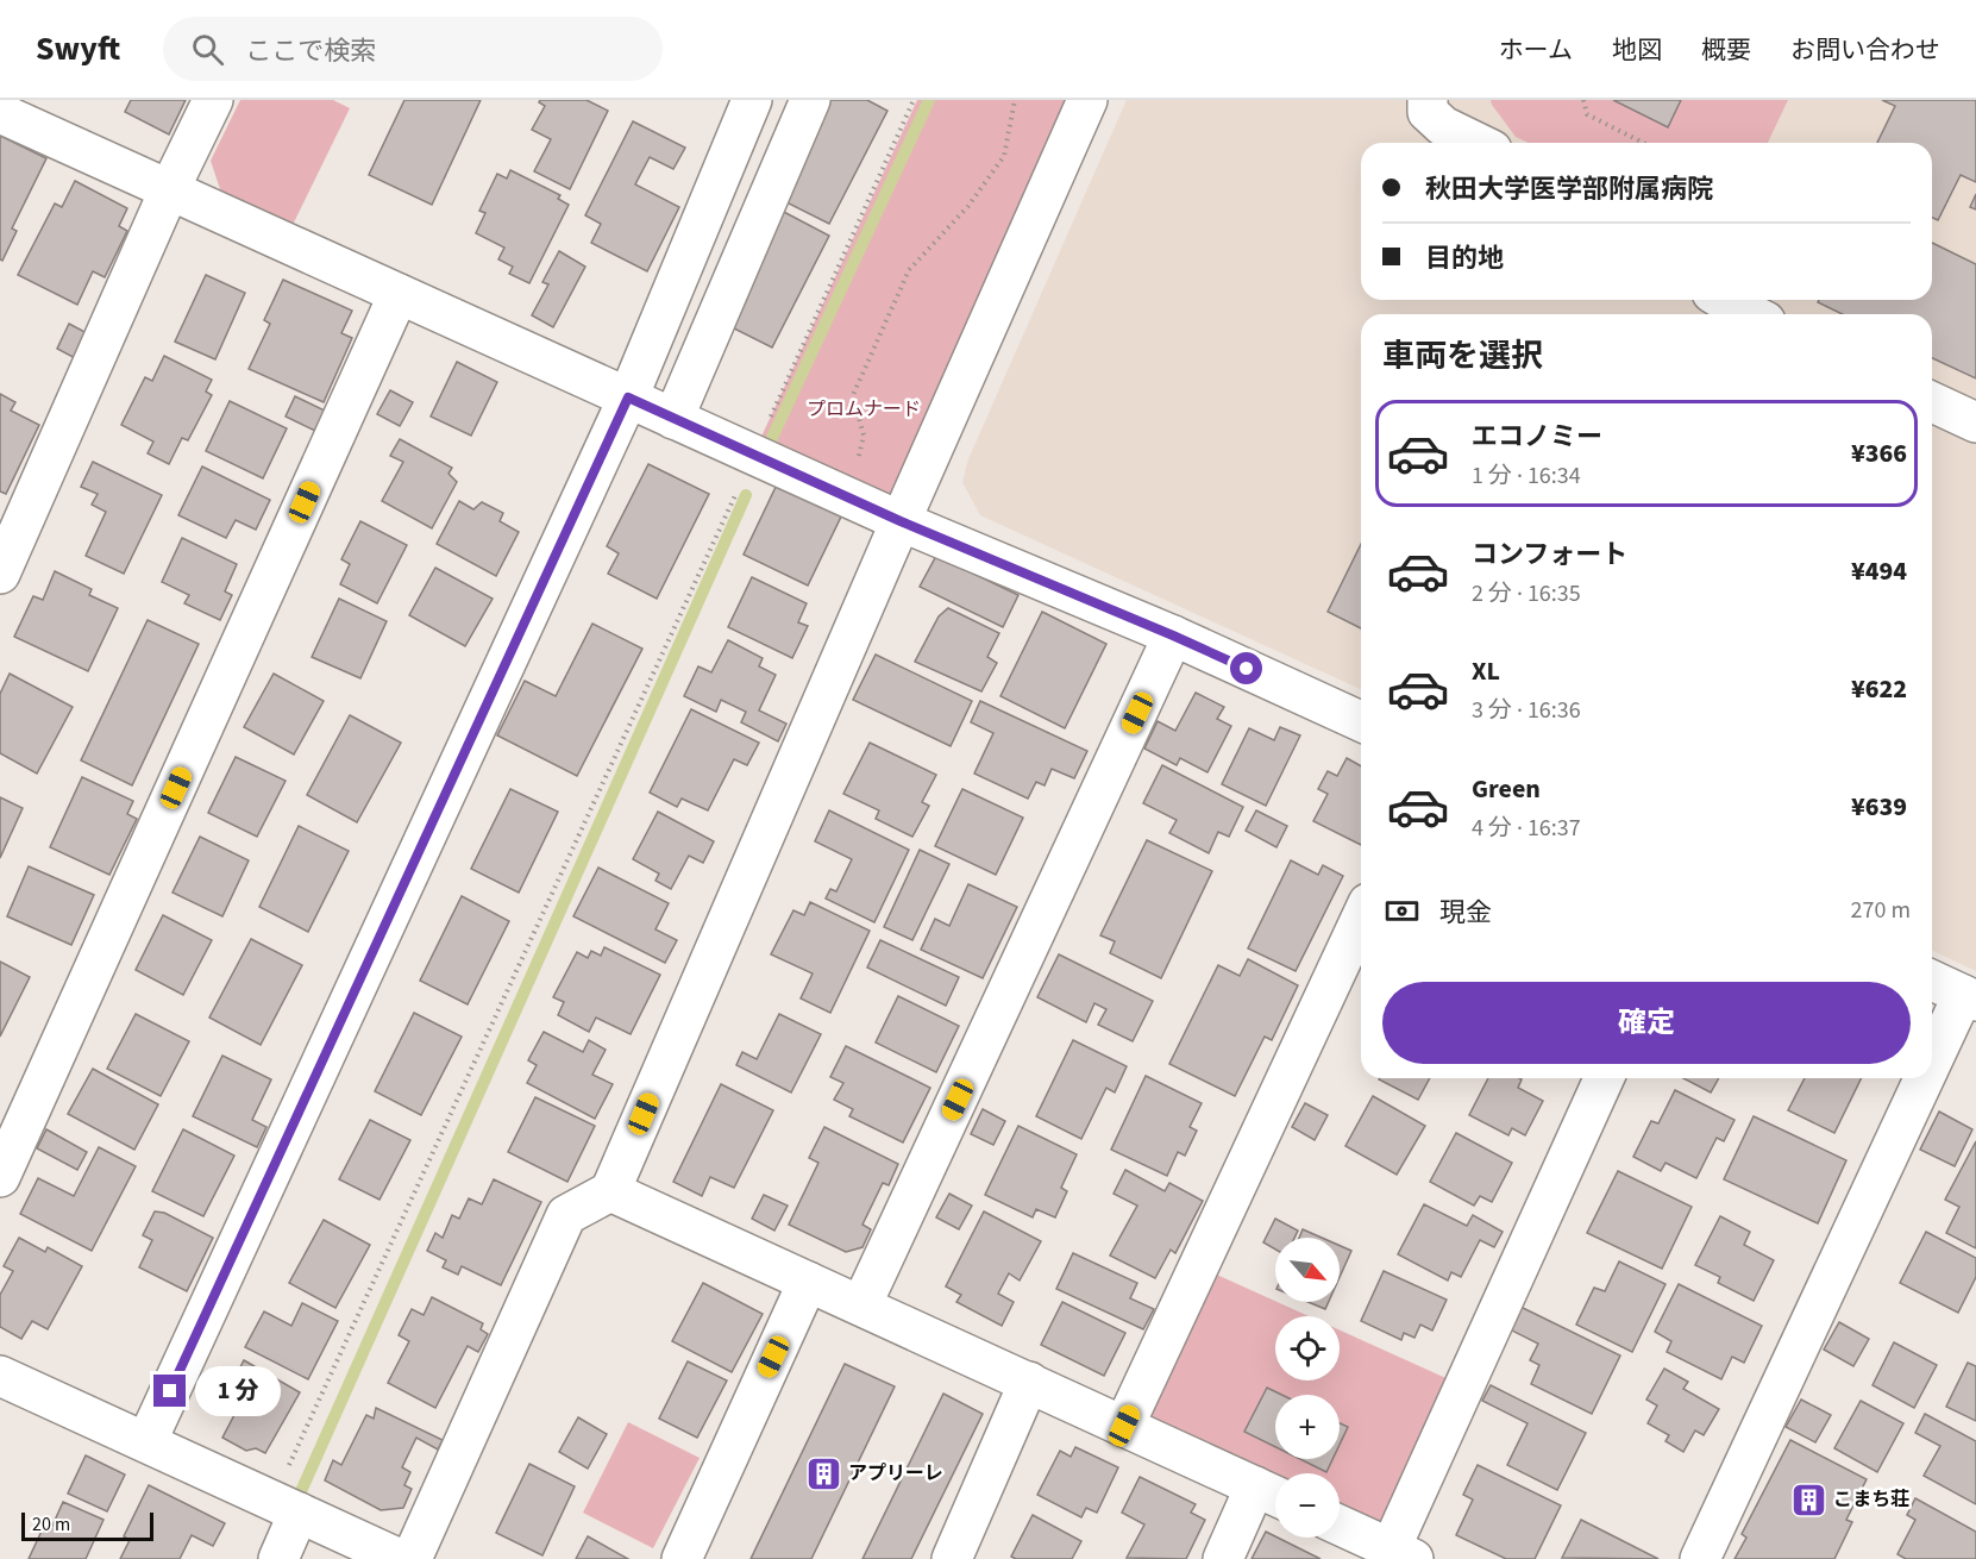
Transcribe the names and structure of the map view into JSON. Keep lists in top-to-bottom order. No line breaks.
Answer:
{"parks":["プロムナード"],"places":{"building":["アプリーレ","こまち荘"]},"scale_bar":"20 m","north":"bottom right","page":{"header":"Swyft","search":"ここで検索","nav":["ホーム","地図","概要","お問い合わせ"],"banner":["秋田大学医学部附属病院","目的地"],"heading":"車両を選択","list":[{"name":"エコノミー","note":"1 分 · 16:34","value":"¥366"},{"name":"コンフォート","note":"2 分 · 16:35","value":"¥494"},{"name":"XL","note":"3 分 · 16:36","value":"¥622"},{"name":"Green","note":"4 分 · 16:37","value":"¥639"}],"pay":["現金","270 m"],"buttons":"確定","map_buttons":["+","−"],"bubble":"1 分","scale":"20 m"}}
